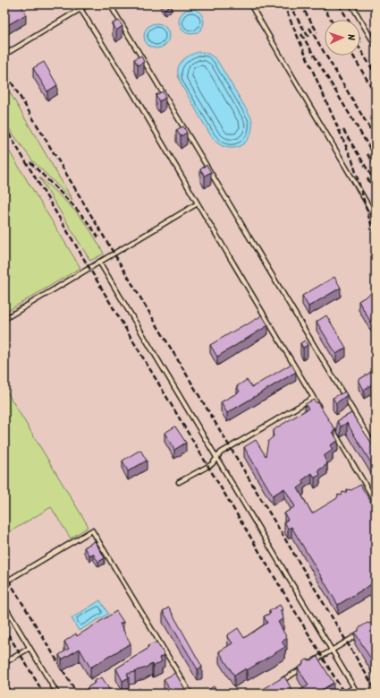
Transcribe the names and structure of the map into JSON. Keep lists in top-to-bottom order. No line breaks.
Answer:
{"north":"right"}
